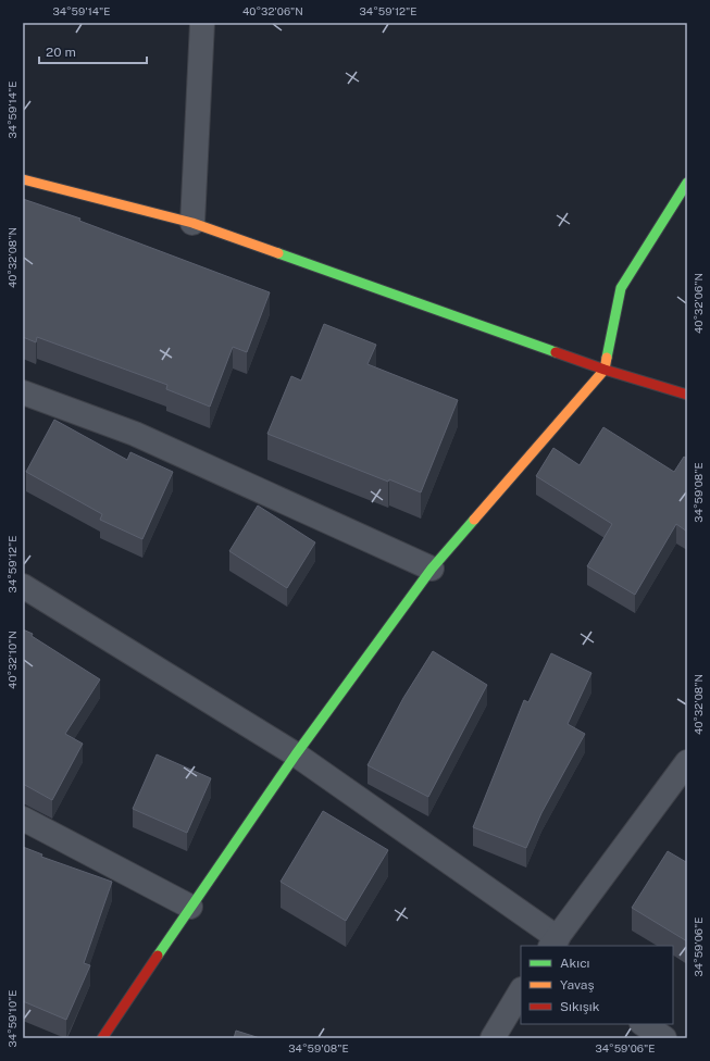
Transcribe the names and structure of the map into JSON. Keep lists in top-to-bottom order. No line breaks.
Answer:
{"legend":["Akıcı","Yavaş","Sıkışık"],"scale_bar":"20 m","coordinates":["34°59'14\"E","40°32'06\"N","34°59'12\"E","40°32'08\"N","34°59'08\"E","40°32'10\"N","34°59'06\"E","34°59'10\"E"]}
